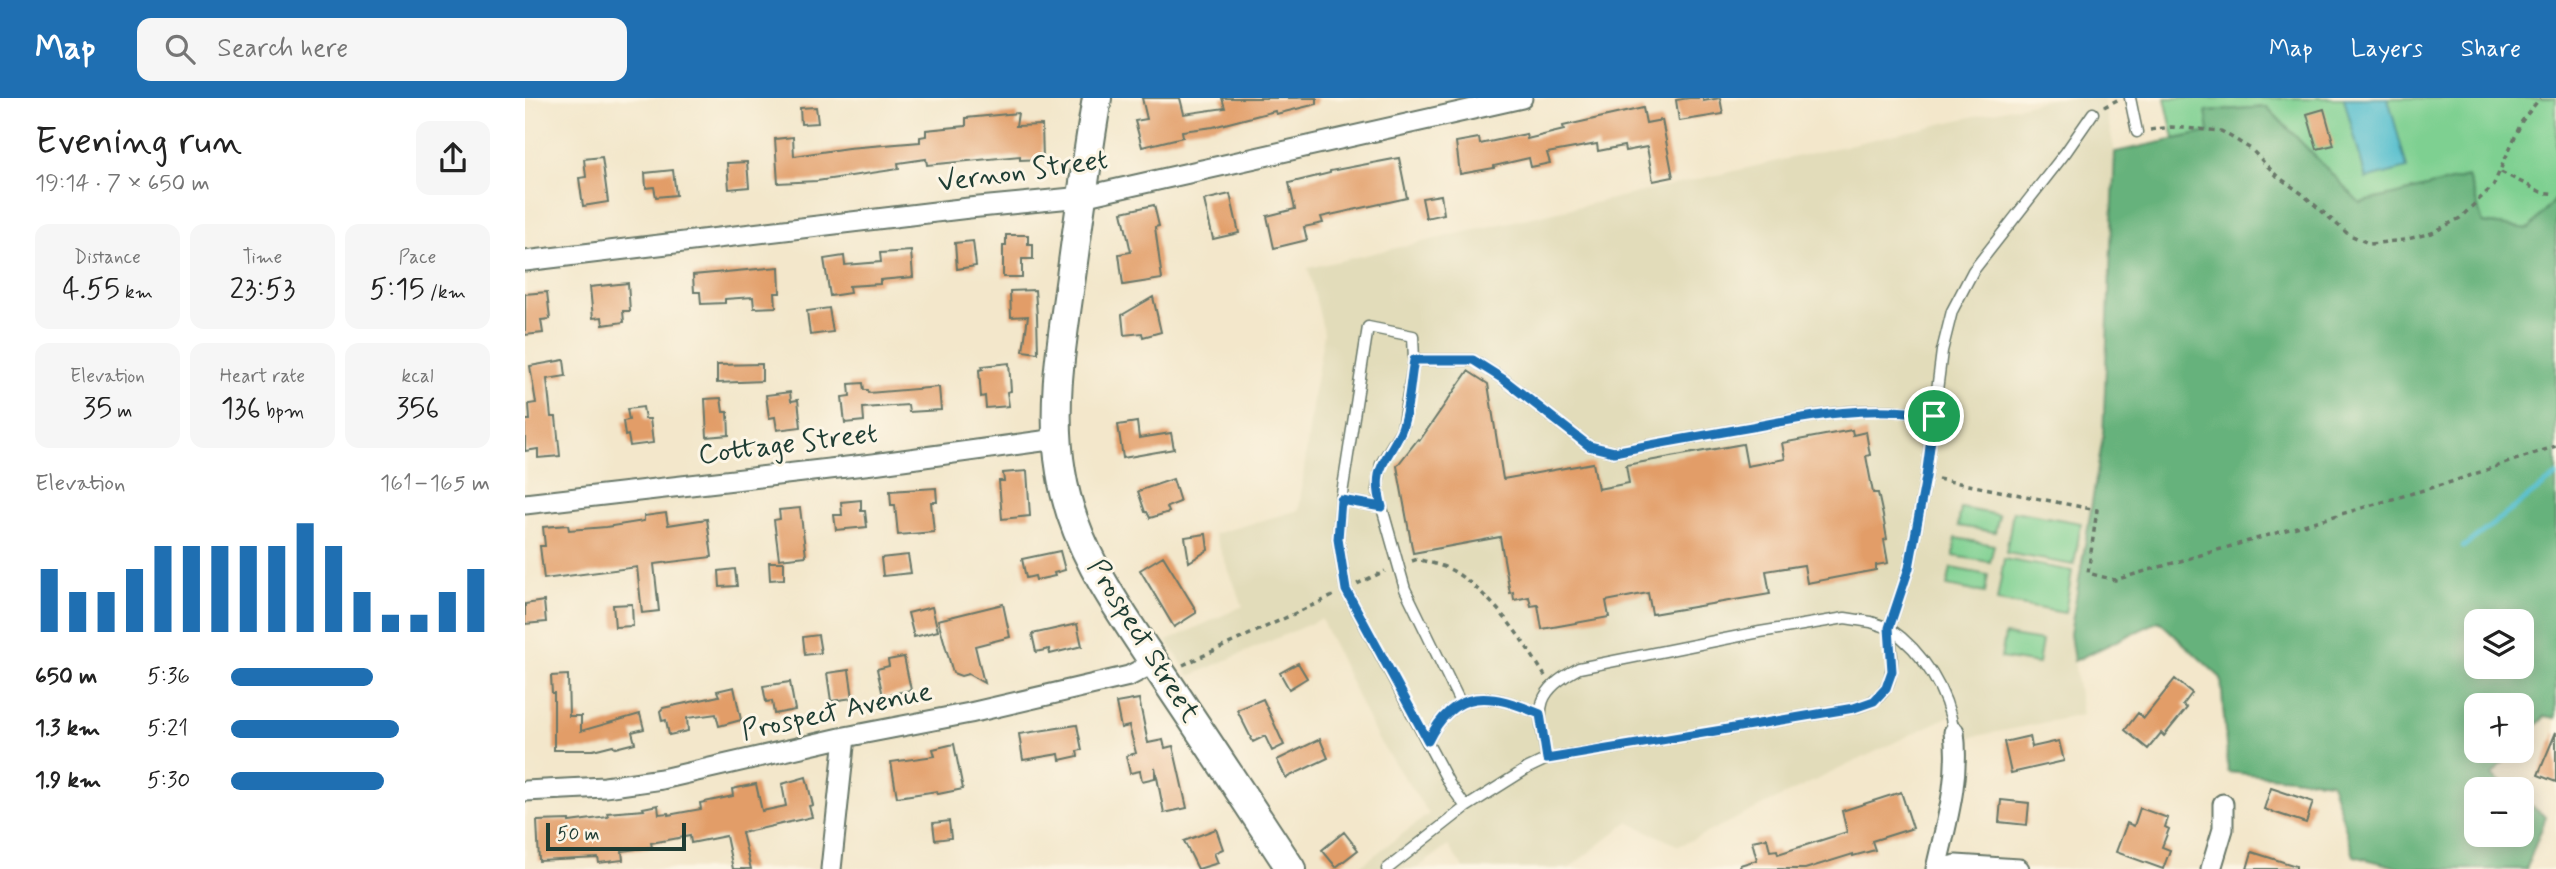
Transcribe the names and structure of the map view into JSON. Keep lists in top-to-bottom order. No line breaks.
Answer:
{"streets":{"street":["Vernon Street","Cottage Street","Prospect Street","Prospect Avenue"]},"crossings":[["Vernon Street","Prospect Street"],["Cottage Street","Prospect Street"],["Prospect Street","Prospect Avenue"]],"scale_bar":"50 m","page":{"header":"Map","search":"Search here","nav":["Map","Layers","Share"],"heading":["Evening run","19:14 · 7 × 650 m"],"stats":[["Distance","4.55 km"],["Time","23:53"],["Pace","5:15 /km"],["Elevation","35 m"],["Heart rate","136 bpm"],["kcal","356"]],"chart":["Elevation","161–165 m"],"map_buttons":["+","−"],"list":[{"name":"650 m","note":"5:36"},{"name":"1.3 km","note":"5:21"},{"name":"1.9 km","note":"5:30"}],"scale":"50 m"}}
